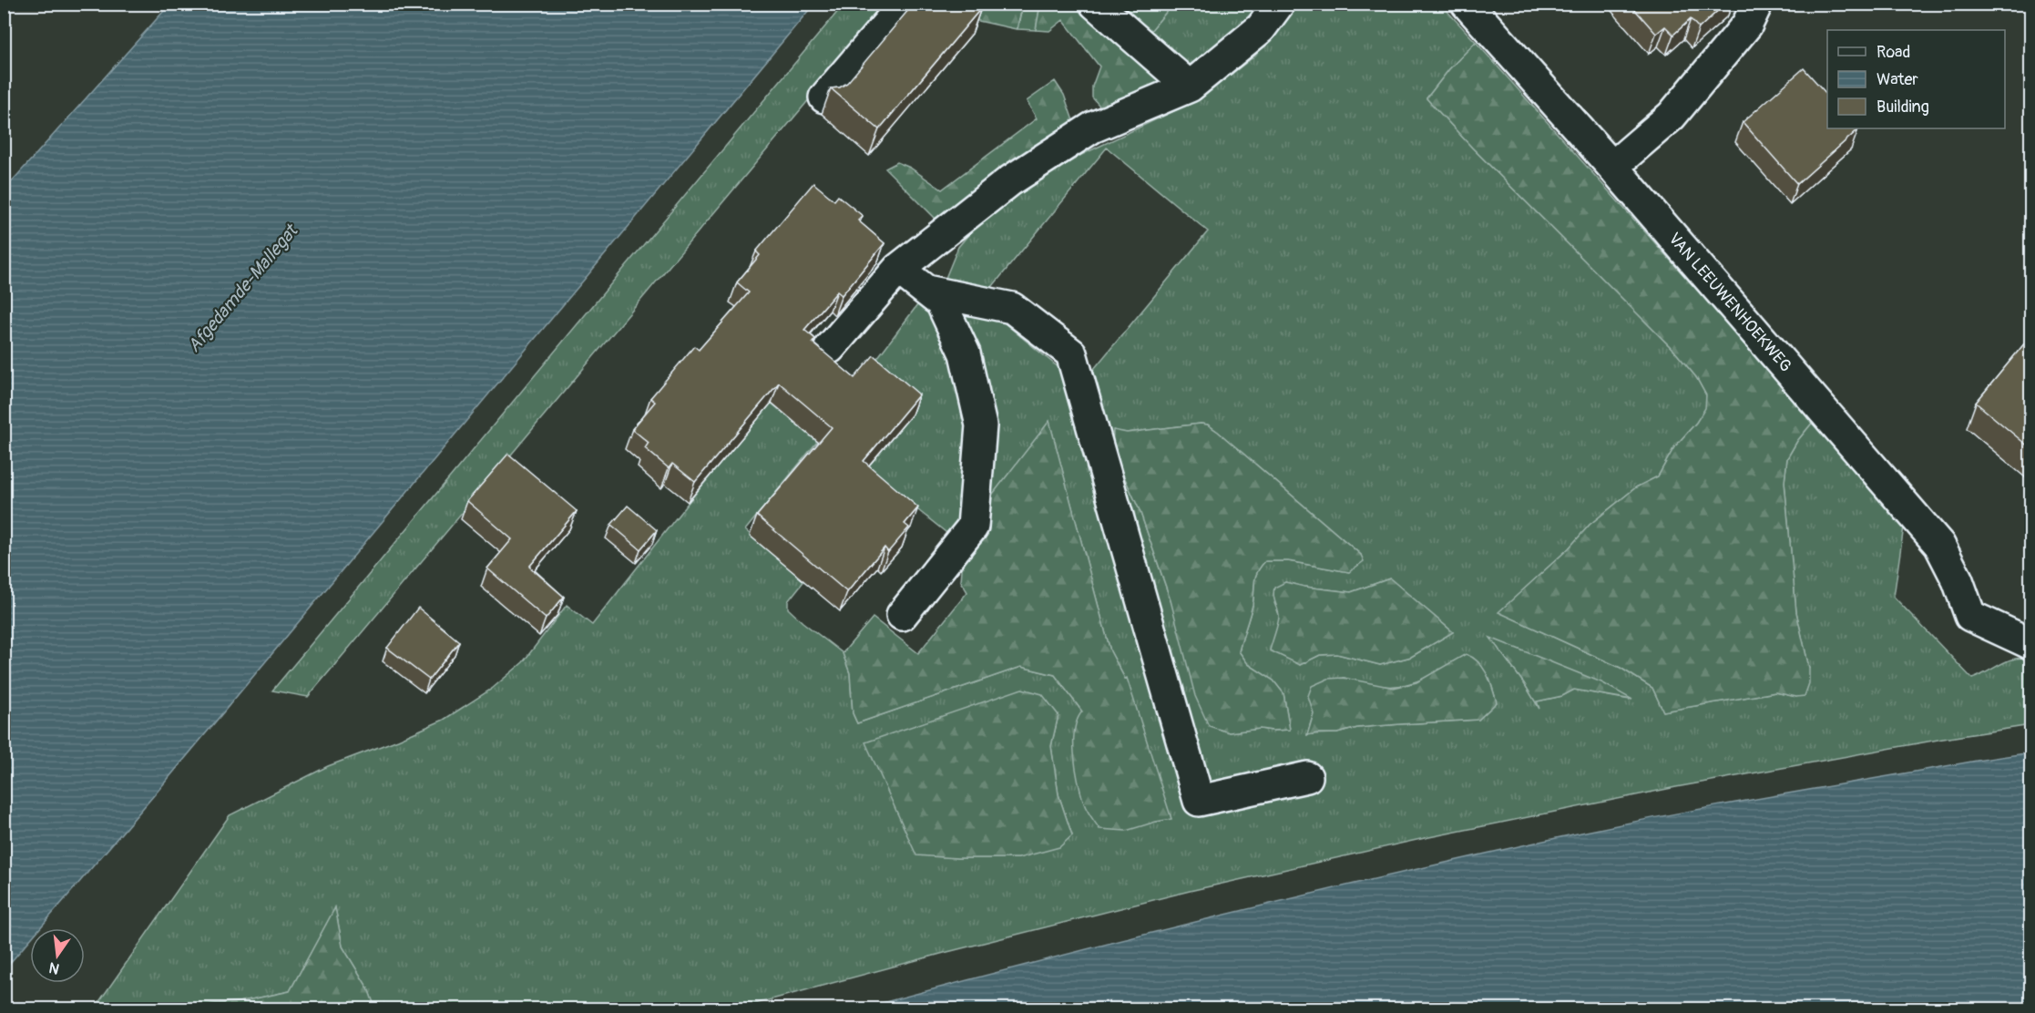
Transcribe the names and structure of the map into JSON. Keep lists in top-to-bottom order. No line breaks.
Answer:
{"streets":{"street":["VAN LEEUWENHOEKWEG"]},"water":["Afgedamde-Mallegat"],"legend":["Road","Water","Building"],"north":"bottom"}
